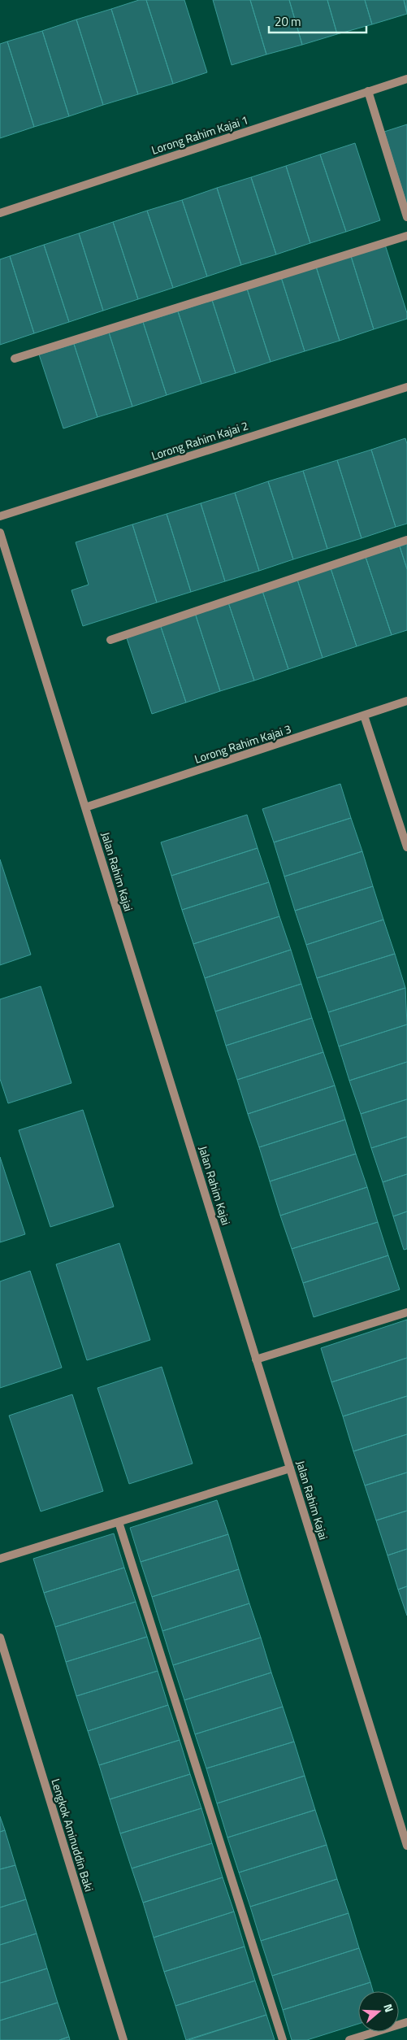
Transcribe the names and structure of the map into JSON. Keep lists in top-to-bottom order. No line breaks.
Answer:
{"streets":{"street":["Lorong Rahim Kajai 1","Lorong Rahim Kajai 2","Lorong Rahim Kajai 3","Jalan Rahim Kajai","Lengkok Aminuddin Baki"]},"crossings":[["Lorong Rahim Kajai 3","Jalan Rahim Kajai"]],"scale_bar":"20 m","north":"right"}
